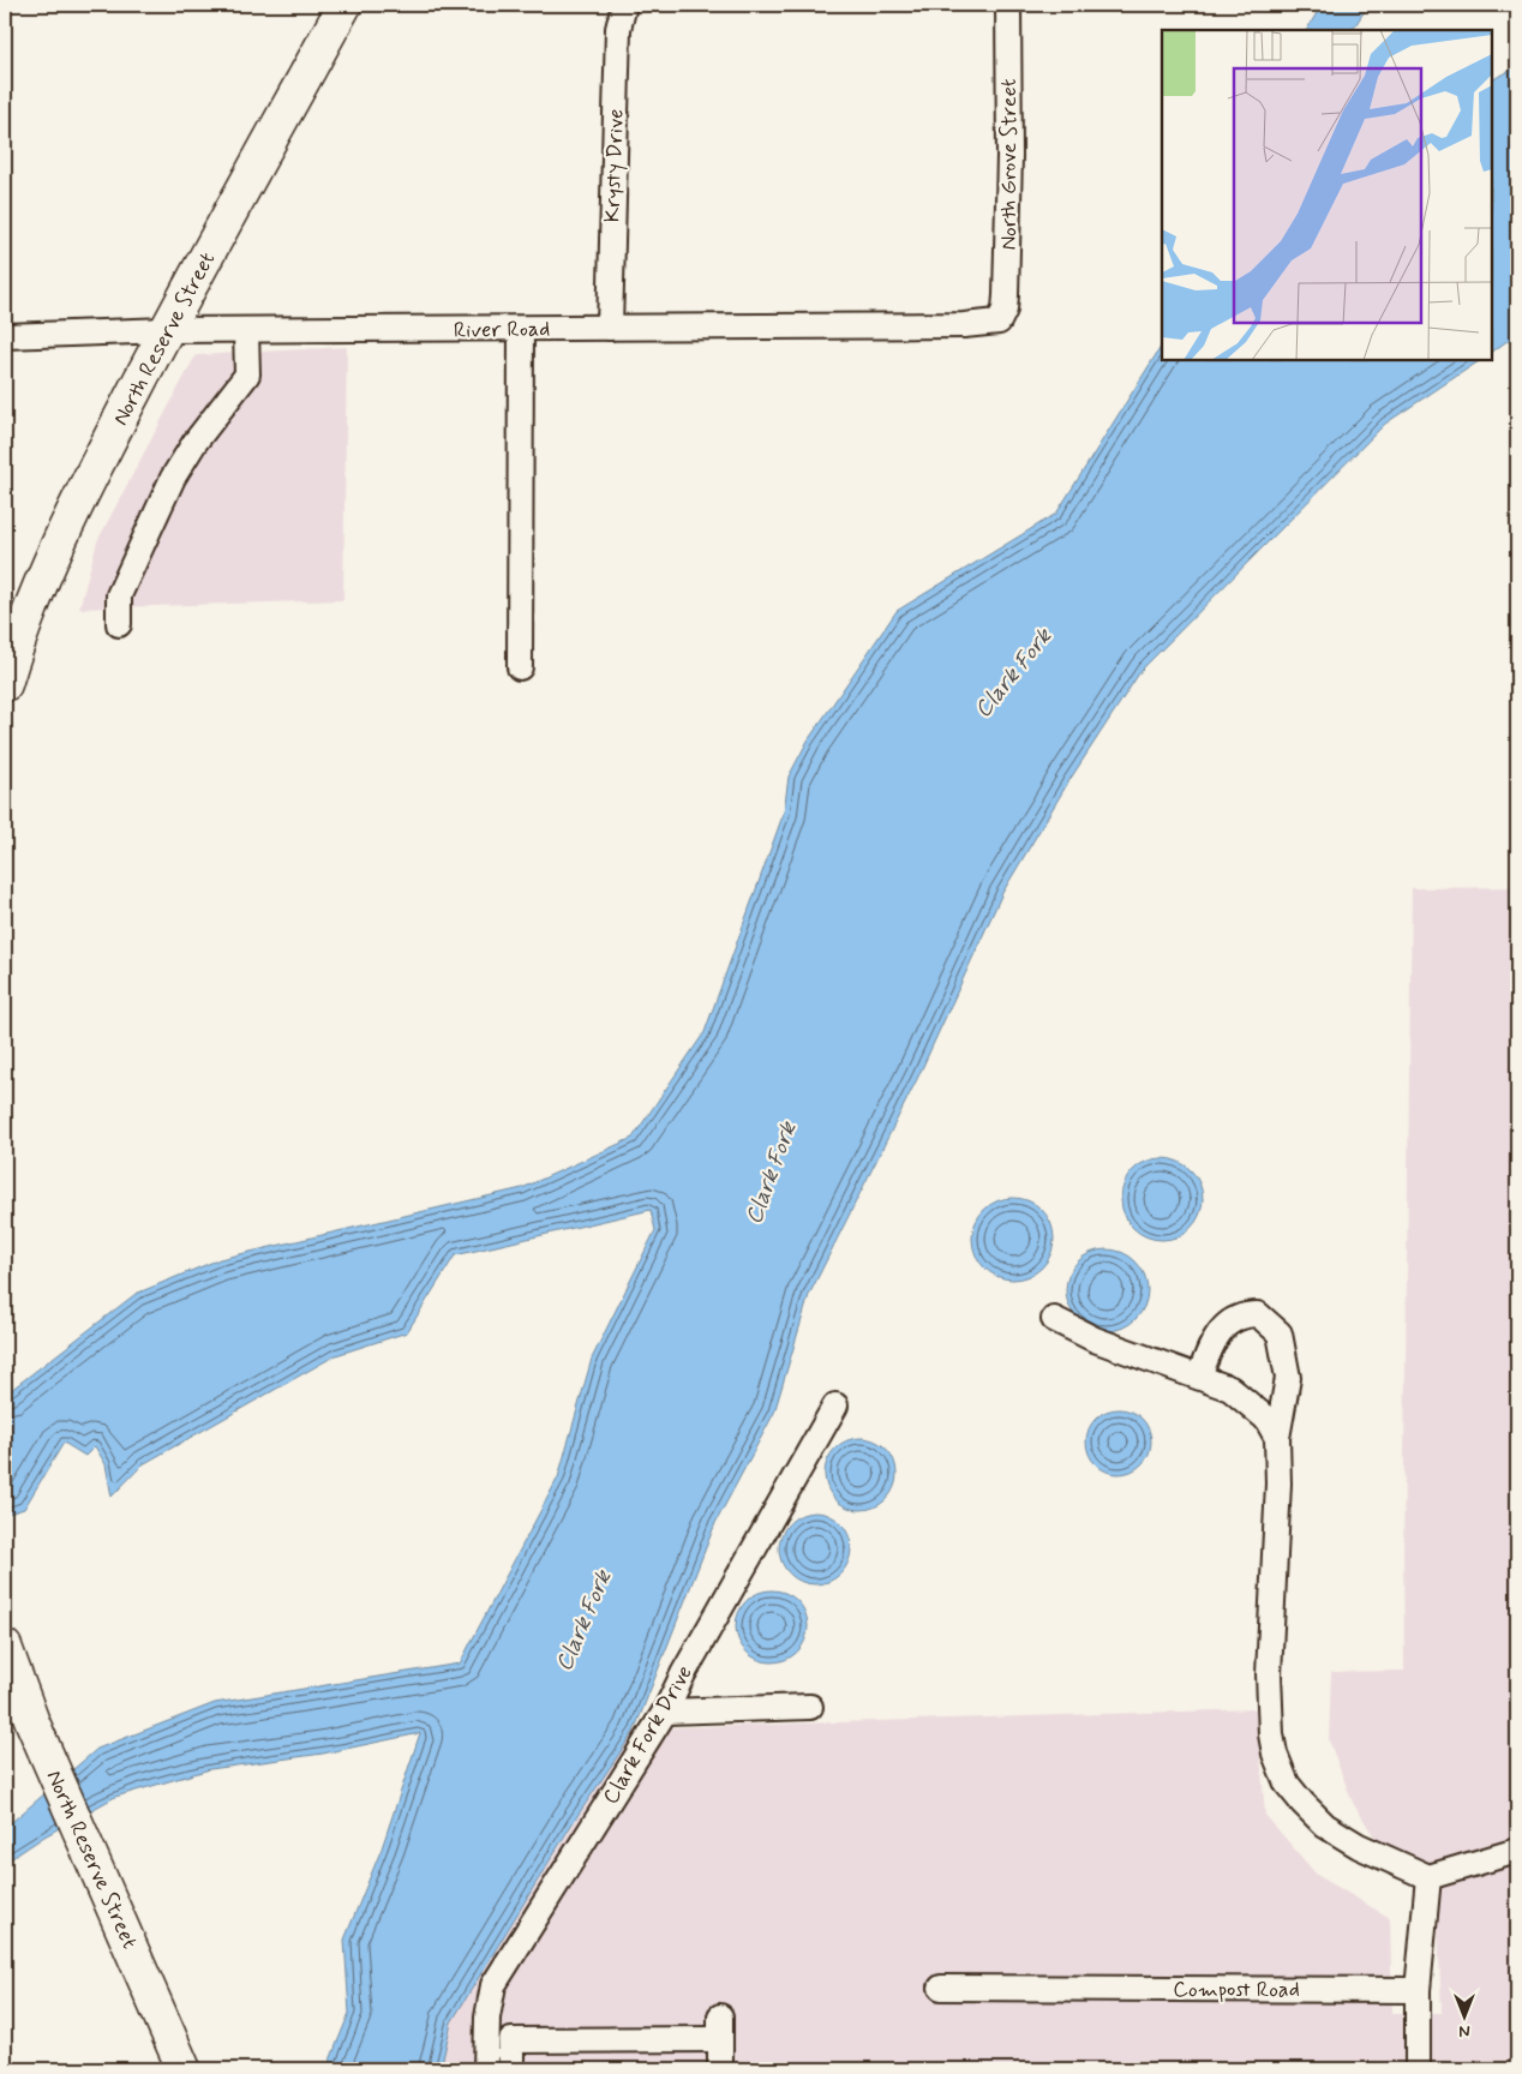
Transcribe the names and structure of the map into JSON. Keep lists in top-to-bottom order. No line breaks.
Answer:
{"streets":{"highway":["North Reserve Street"],"street":["North Grove Street","Krysty Drive","River Road","Clark Fork Drive","Compost Road"]},"crossings":[["North Grove Street","River Road"],["Krysty Drive","River Road"],["River Road","North Reserve Street"]],"water":["Clark Fork"],"north":"bottom"}
